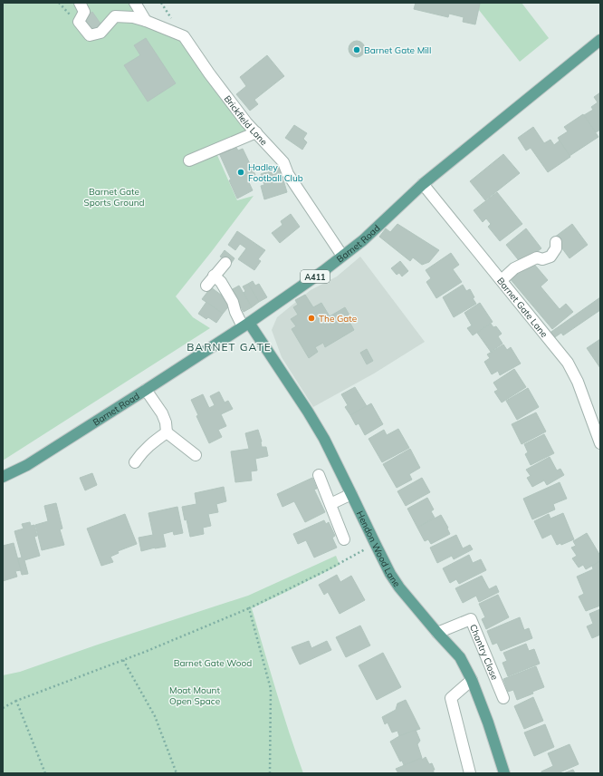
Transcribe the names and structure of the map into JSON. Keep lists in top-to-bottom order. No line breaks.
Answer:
{"streets":{"main road":["Barnet Road","A411","Hendon Wood Lane"],"street":["Brickfield Lane","Barnet Gate Lane","Chantry Close"]},"crossings":[["Brickfield Lane","Barnet Road"],["Barnet Road","Barnet Gate Lane"],["Barnet Road","Hendon Wood Lane"],["Hendon Wood Lane","Chantry Close"]],"districts":["BARNET GATE"],"parks":["Barnet Gate Sports Ground","Barnet Gate Wood","Moat Mount Open Space"],"places":["Barnet Gate Mill","Hadley Football Club","The Gate"]}
